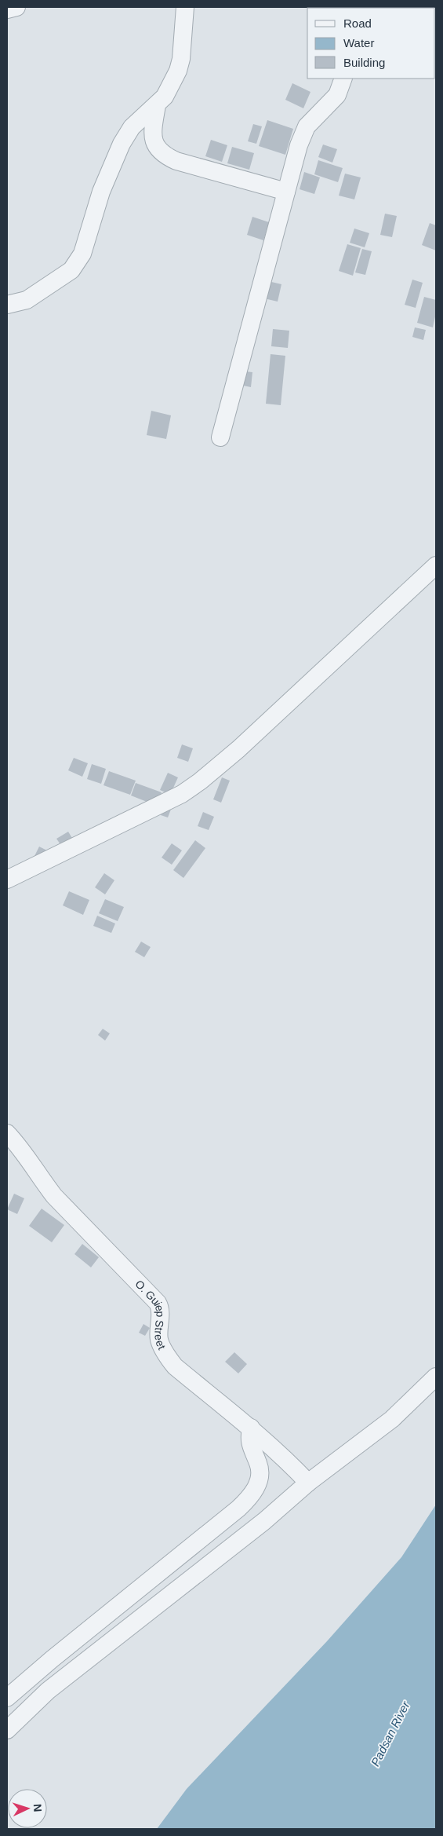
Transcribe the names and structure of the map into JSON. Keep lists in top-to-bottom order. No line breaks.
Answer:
{"streets":{"street":["O. Guiep Street"]},"water":["Padsan River"],"legend":["Road","Water","Building"],"north":"right"}
